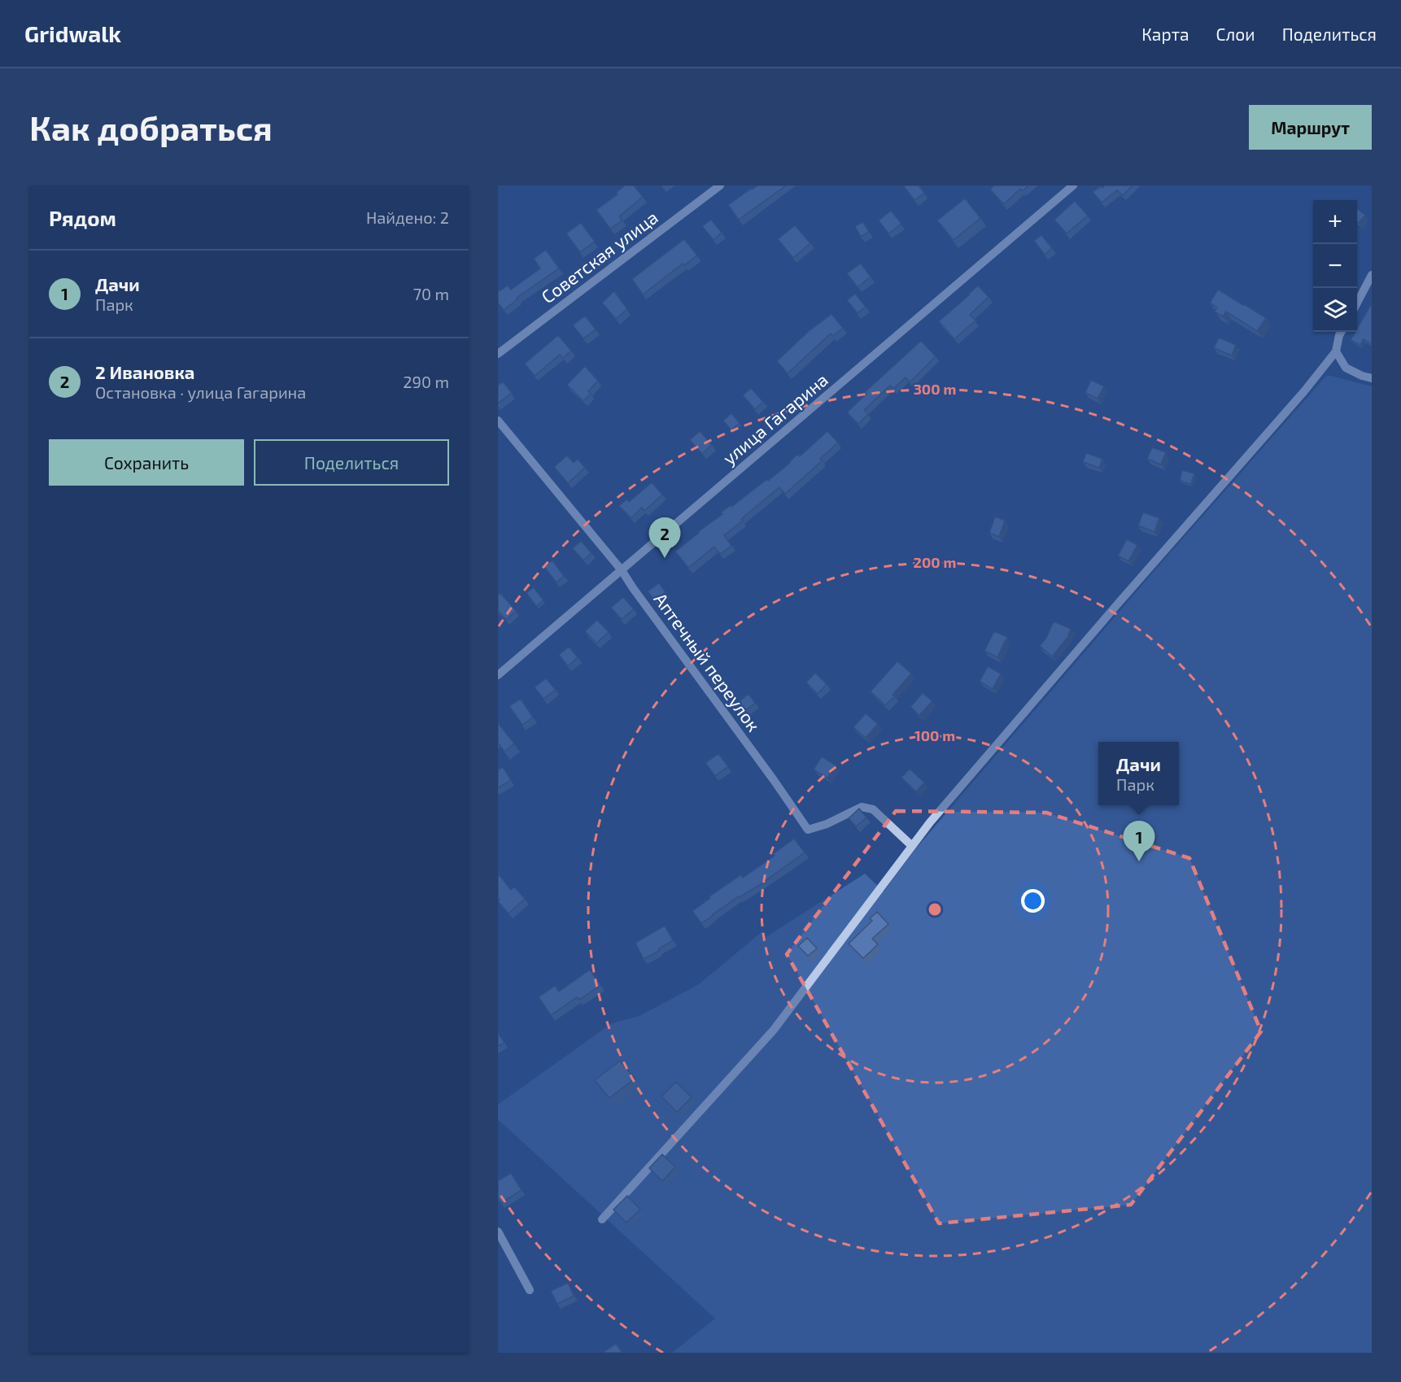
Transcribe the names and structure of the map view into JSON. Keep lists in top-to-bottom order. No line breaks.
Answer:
{"streets":{"street":["Советская улица","улица Гагарина","Аптечный переулок"]},"crossings":[["улица Гагарина","Аптечный переулок"]],"page":{"header":"Gridwalk","nav":["Карта","Слои","Поделиться"],"buttons":["Маршрут",["Сохранить","Поделиться"]],"title":"Как добраться","heading":["Рядом","Найдено: 2"],"map_buttons":["+","−"],"list":[{"mark":"1","name":"Дачи","note":"Парк","value":"70 m"},{"mark":"2","name":"2 Ивановка","note":"Остановка · улица Гагарина","value":"290 m"}],"pins":["2","1"],"popup":["Дачи","Парк"]},"rings":["300 m","200 m","100 m"]}
